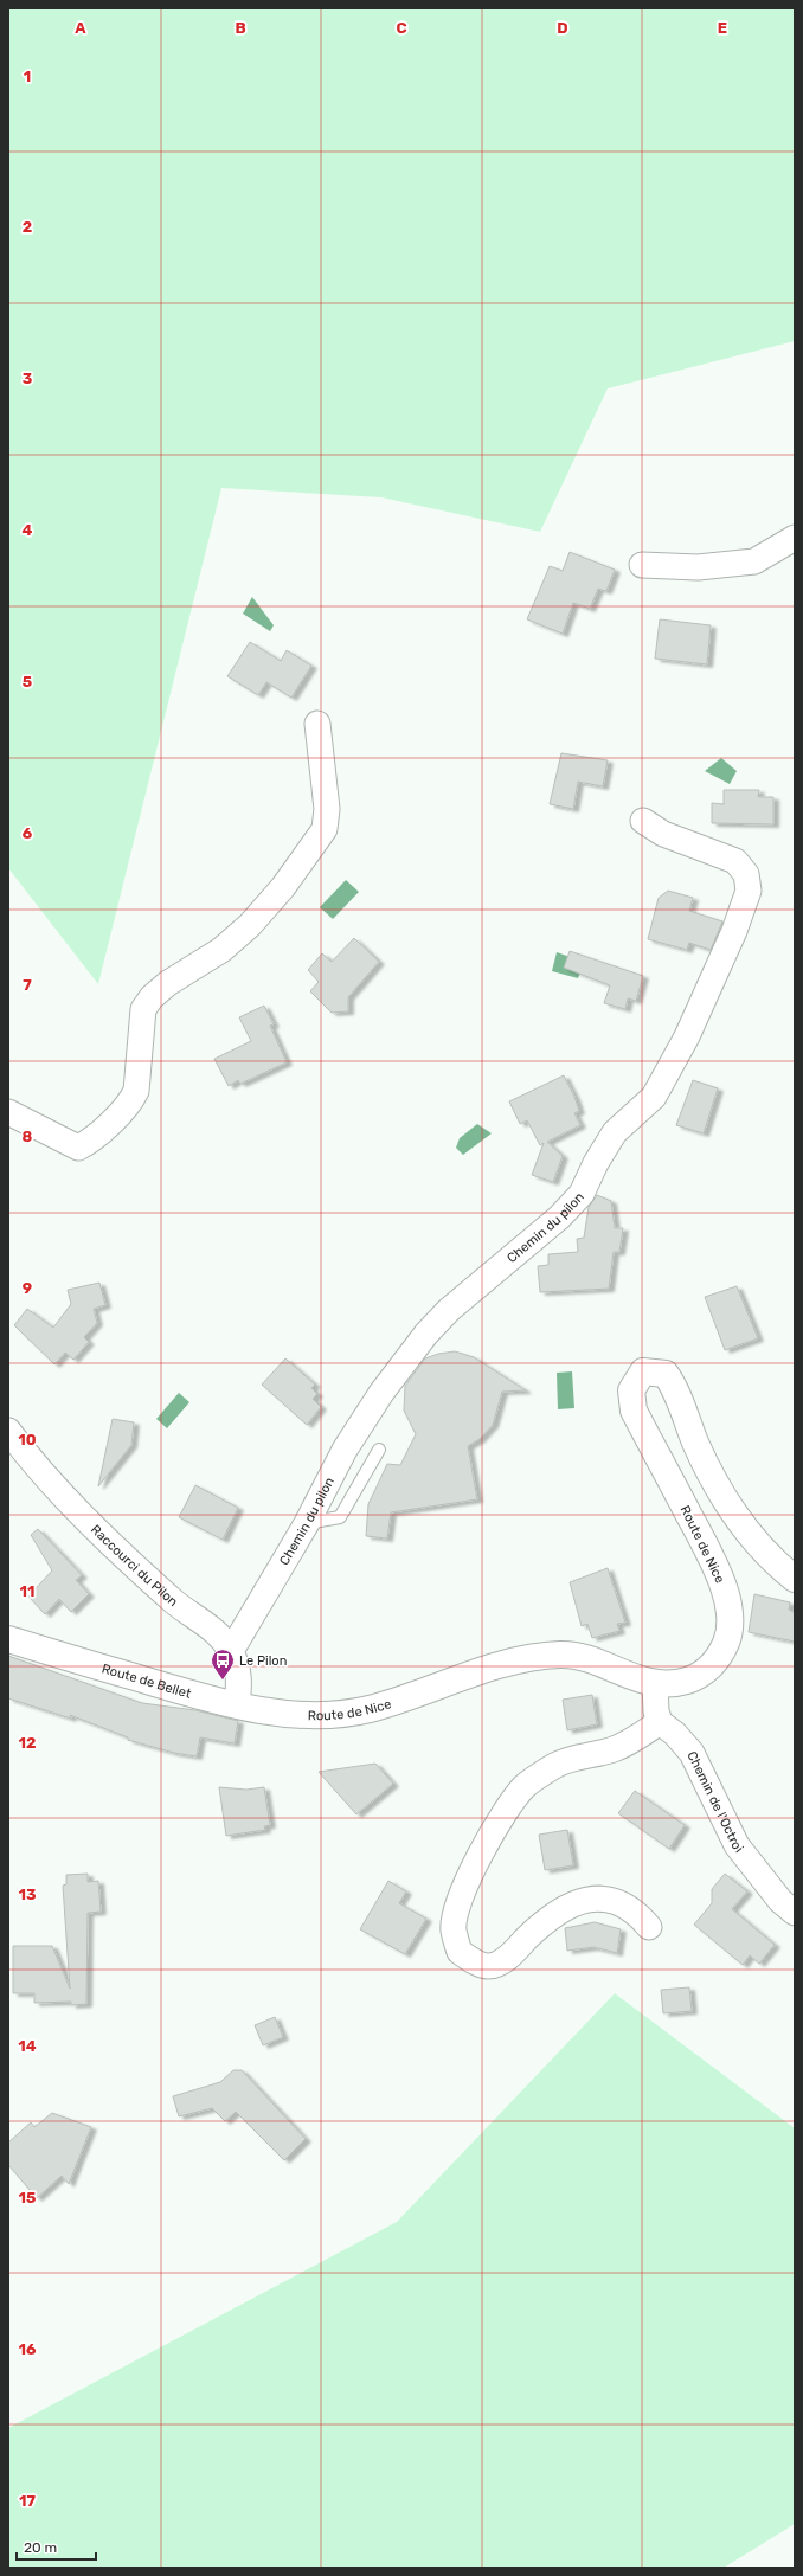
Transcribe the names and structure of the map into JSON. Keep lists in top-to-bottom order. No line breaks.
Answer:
{"streets":{"main road":["Route de Nice","Route de Bellet"],"street":["Chemin du pilon","Raccourci du Pilon","Chemin de l'Octroi"]},"crossings":[["Chemin du pilon","Raccourci du Pilon"],["Route de Nice","Route de Bellet"],["Raccourci du Pilon","Route de Bellet"]],"places":{"bus stop":["Le Pilon"]},"scale_bar":"20 m","grid":{"columns":["A","B","C","D","E"],"rows":["1","2","3","4","5","6","7","8","9","10","11","12","13","14","15","16","17"]}}
